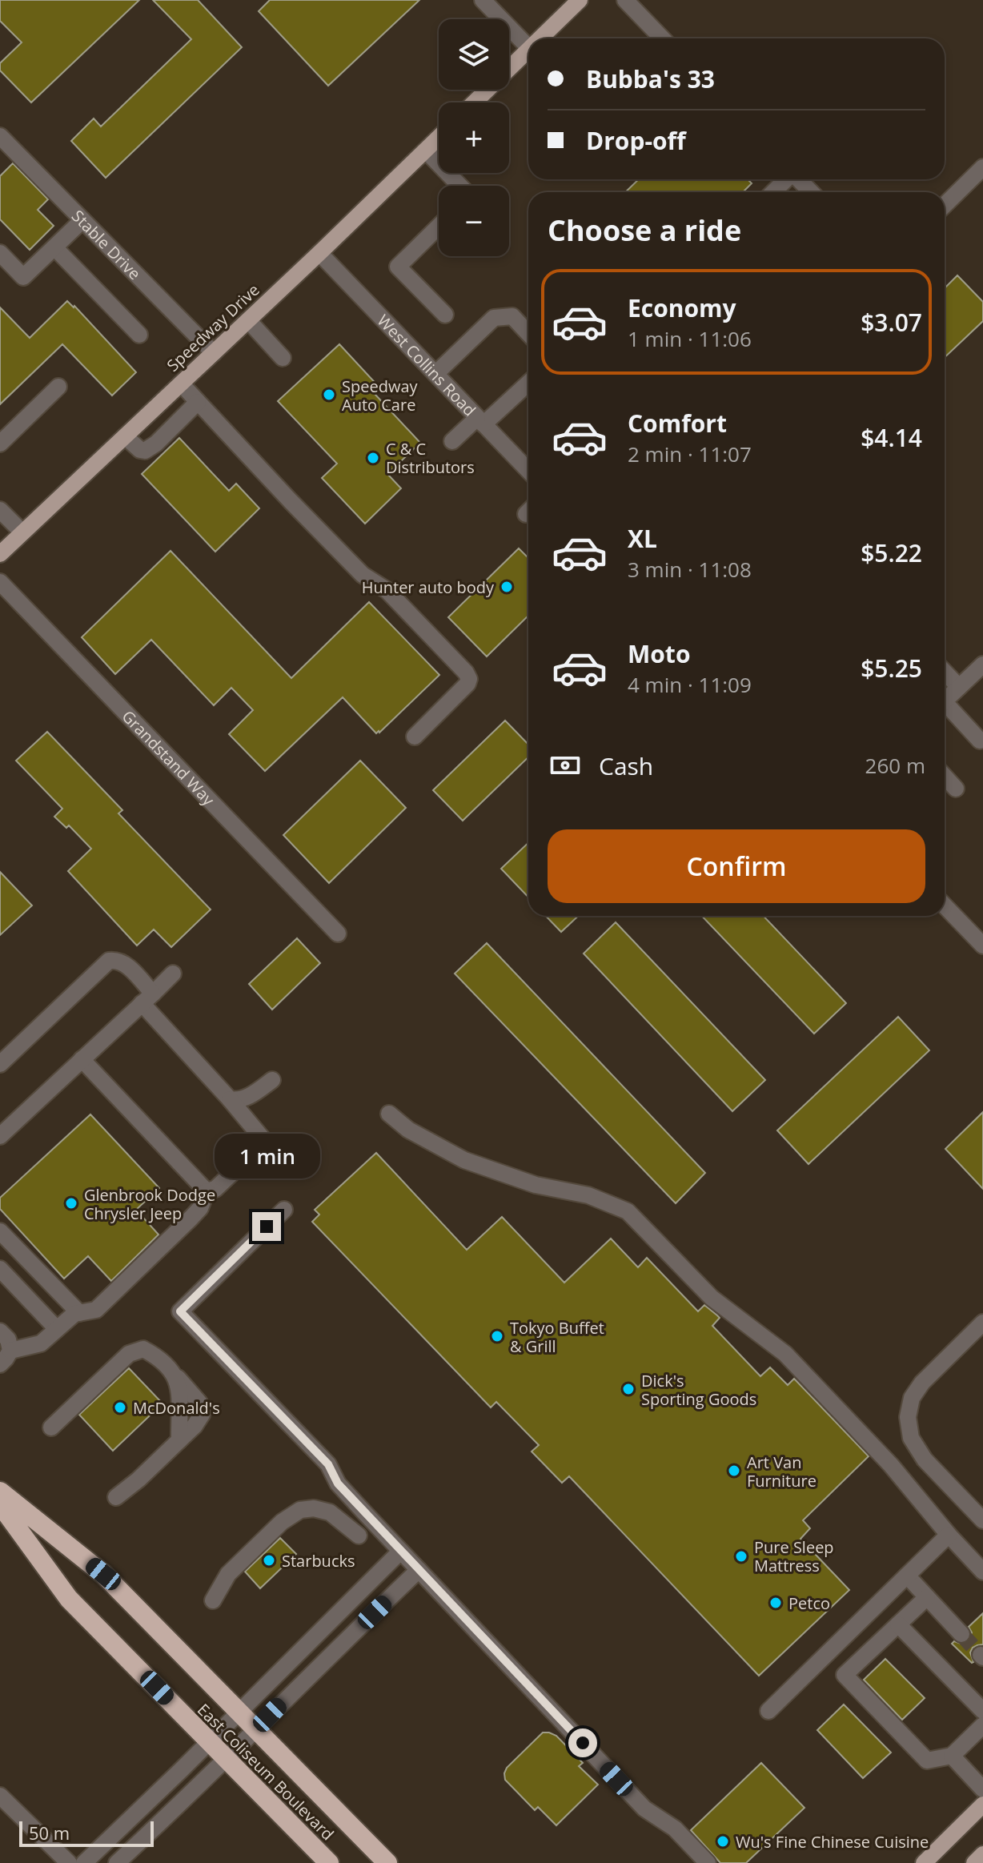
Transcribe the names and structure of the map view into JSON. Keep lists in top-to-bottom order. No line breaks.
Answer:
{"streets":{"highway":["East Coliseum Boulevard"],"main road":["Speedway Drive"],"street":["Stable Drive","West Collins Road","Grandstand Way"]},"crossings":[["Stable Drive","Speedway Drive"],["Speedway Drive","West Collins Road"]],"places":["Speedway Auto Care","C & C Distributors","Hunter auto body","Glenbrook Dodge Chrysler Jeep","Tokyo Buffet & Grill","Dick's Sporting Goods","McDonald's","Art Van Furniture","Pure Sleep Mattress","Starbucks","Petco","Wu's Fine Chinese Cuisine"],"scale_bar":"50 m","page":{"map_buttons":["+","−"],"banner":["Bubba's 33","Drop-off"],"heading":"Choose a ride","list":[{"name":"Economy","note":"1 min · 11:06","value":"$3.07"},{"name":"Comfort","note":"2 min · 11:07","value":"$4.14"},{"name":"XL","note":"3 min · 11:08","value":"$5.22"},{"name":"Moto","note":"4 min · 11:09","value":"$5.25"}],"pay":["Cash","260 m"],"buttons":"Confirm","bubble":"1 min","scale":"50 m"}}
